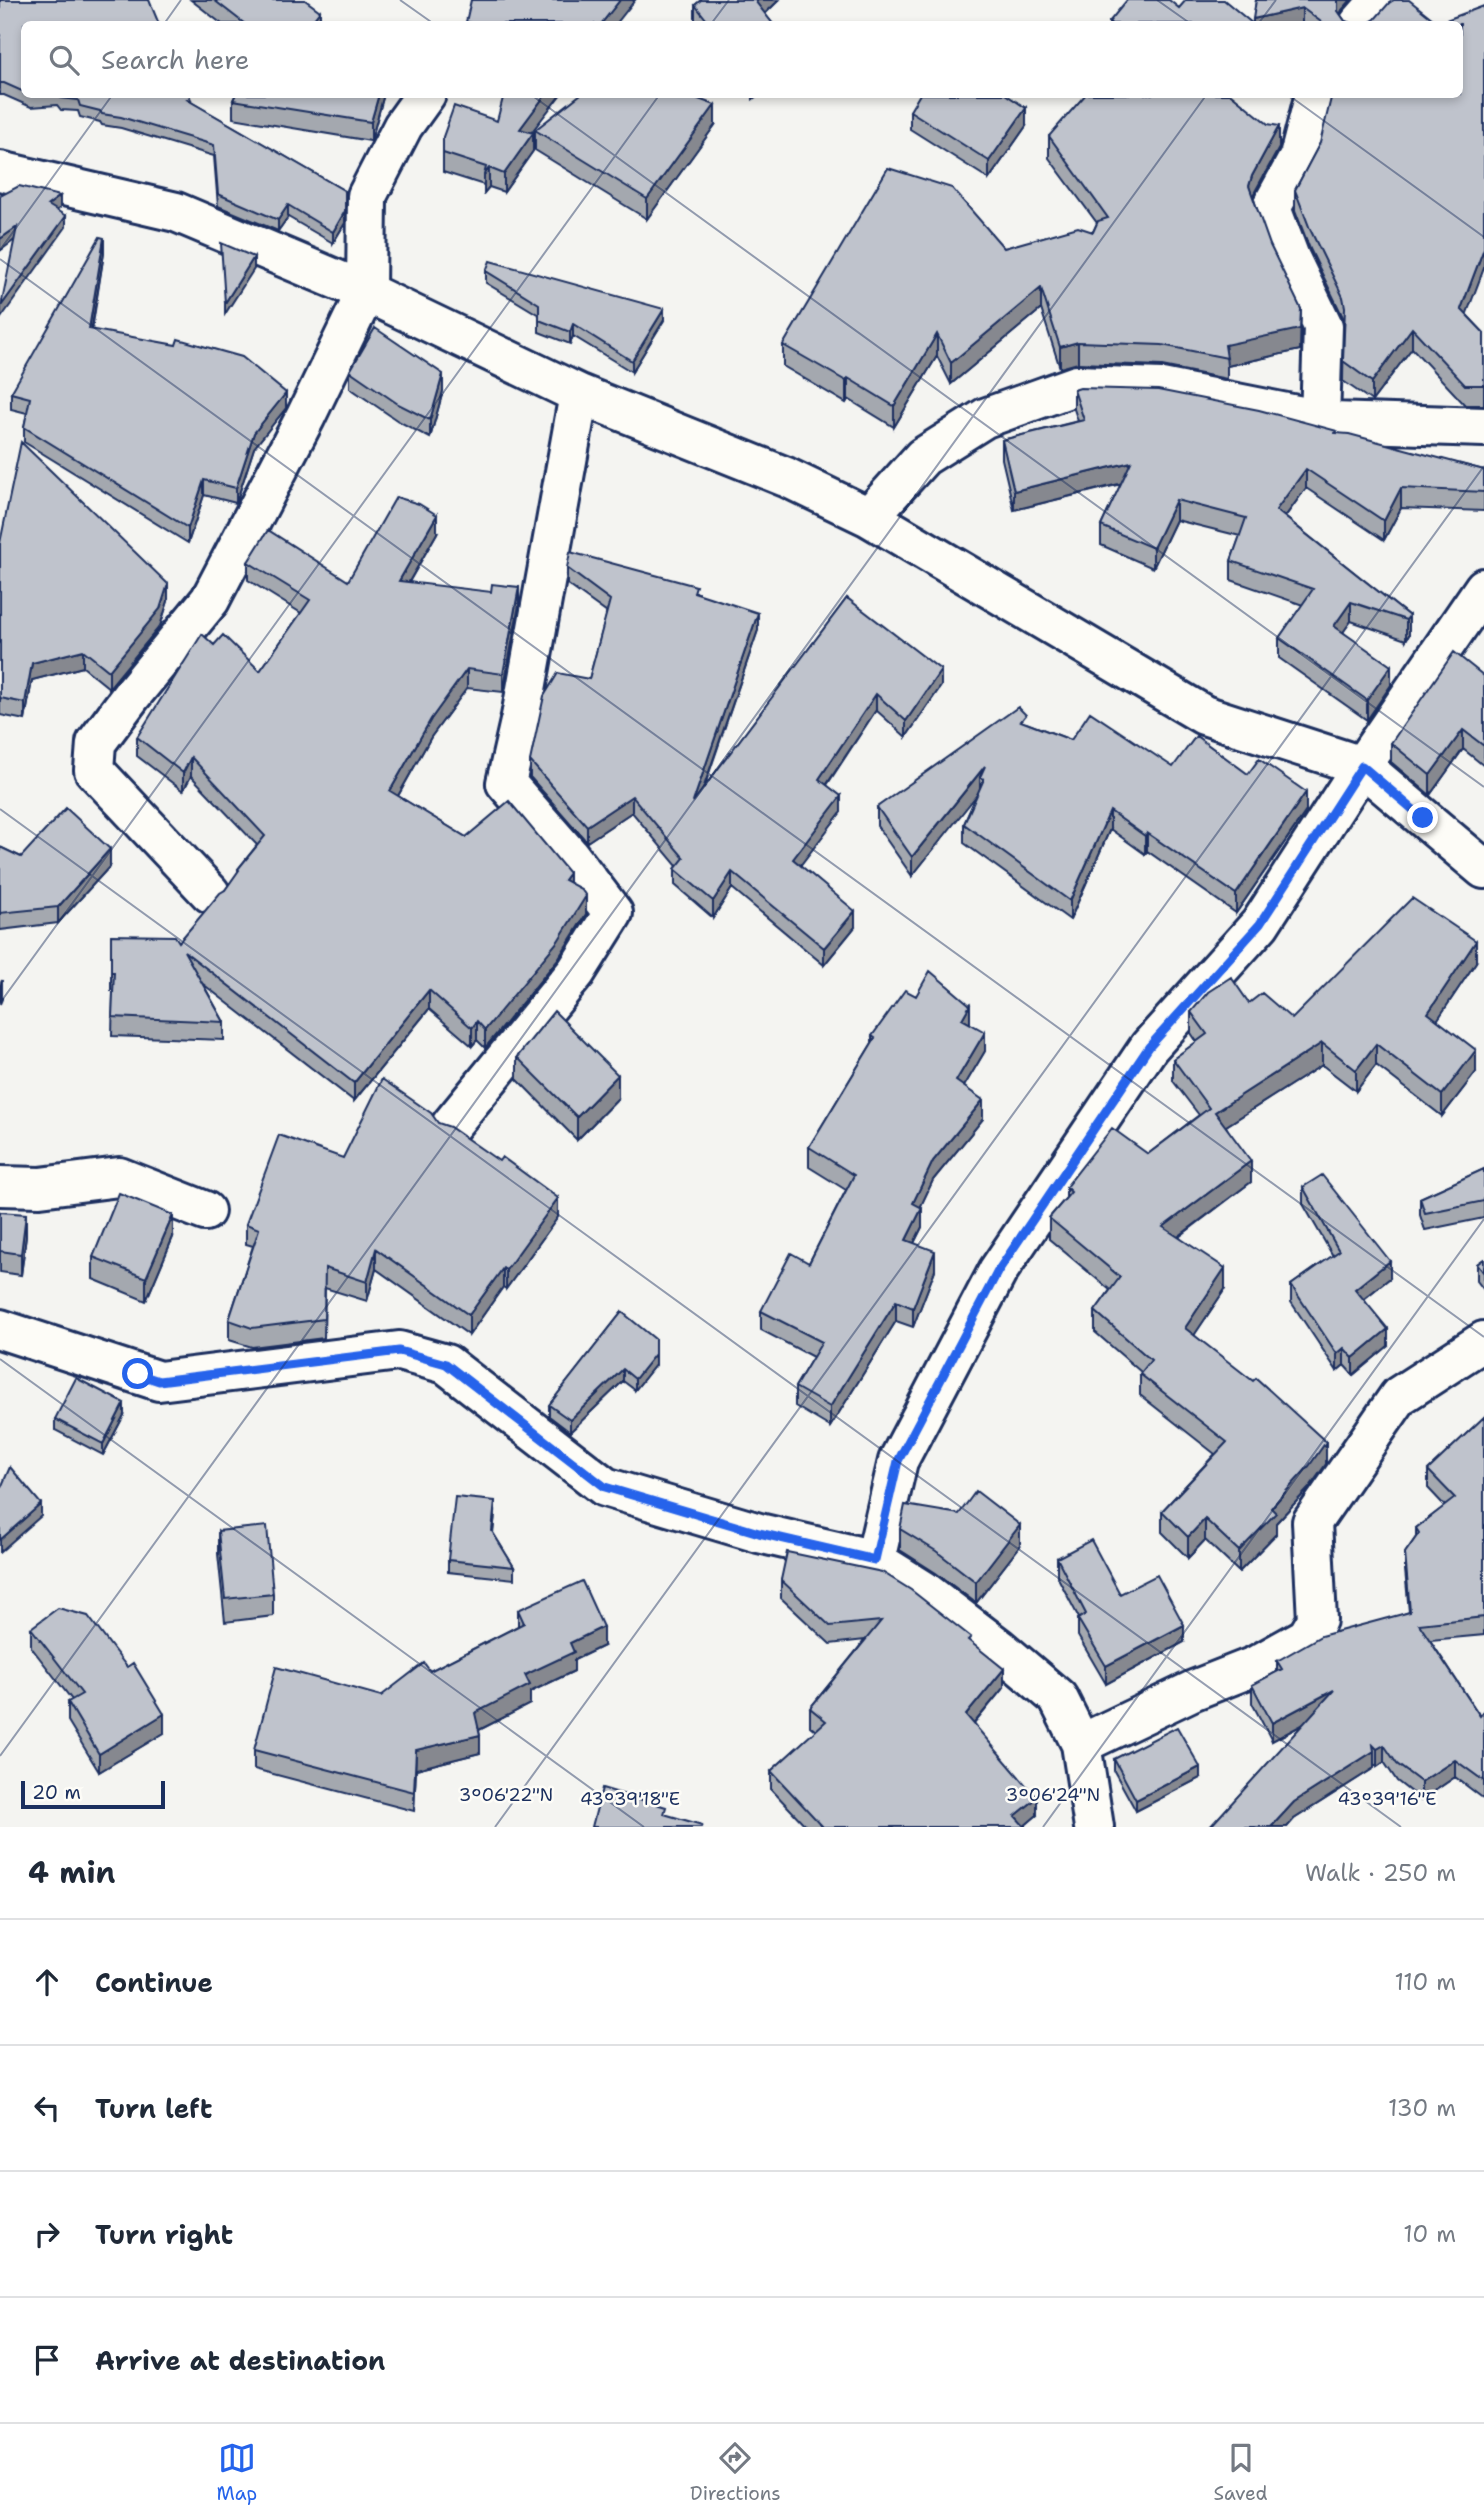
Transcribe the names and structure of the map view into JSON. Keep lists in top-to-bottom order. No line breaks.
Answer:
{"scale_bar":"20 m","page":{"search":"Search here","scale":"20 m","heading":["4 min","Walk · 250 m"],"list":[["Continue","110 m"],["Turn left","130 m"],["Turn right","10 m"],"Arrive at destination"],"nav":["Map","Directions","Saved"]},"coordinates":["3°06'22\"N","3°06'24\"N","43°39'18\"E","43°39'16\"E"]}
